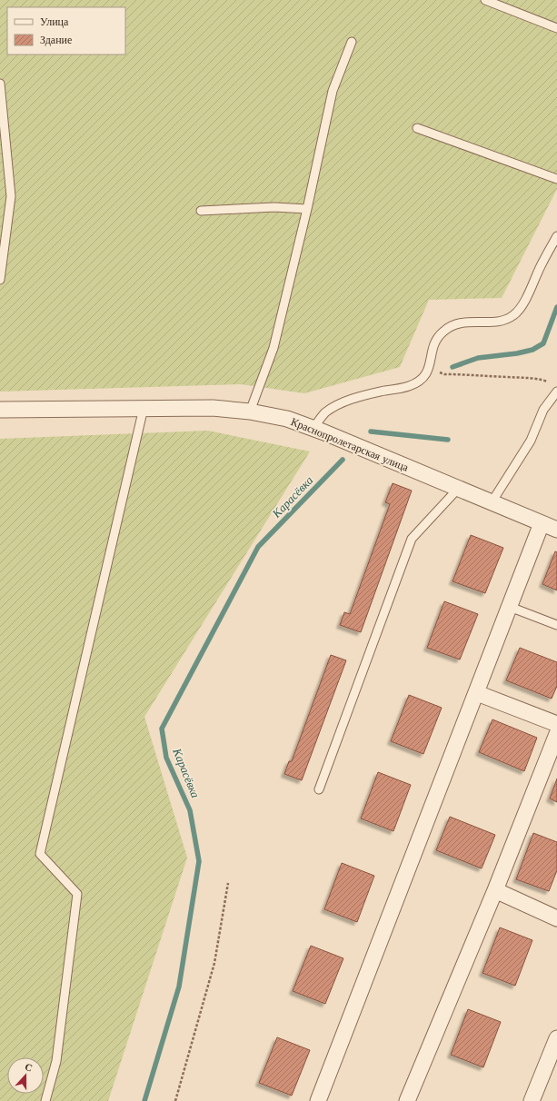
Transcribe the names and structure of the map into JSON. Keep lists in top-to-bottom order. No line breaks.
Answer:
{"streets":{"street":["Краснопролетарская улица"]},"water":["Карасёвка"],"legend":["Улица","Здание"],"north":"top"}
